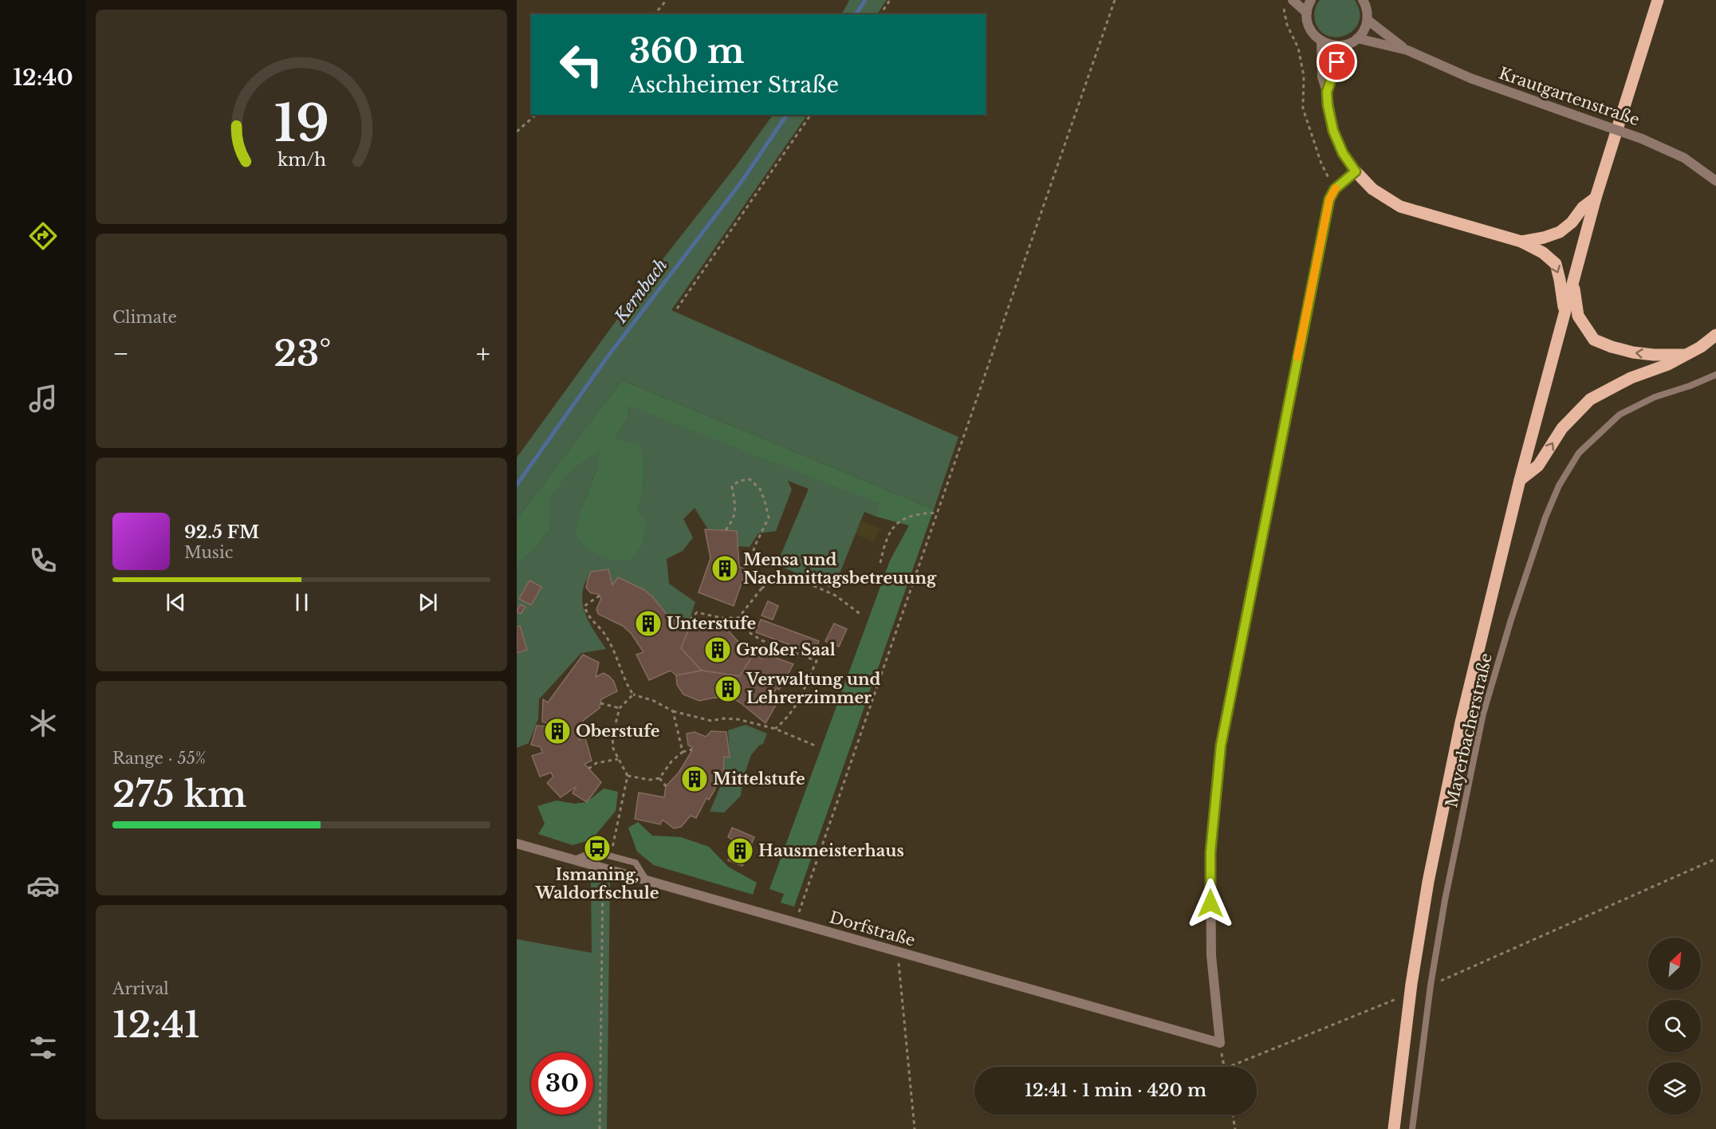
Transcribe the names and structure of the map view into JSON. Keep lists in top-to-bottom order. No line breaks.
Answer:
{"streets":{"street":["Krautgartenstraße","Dorfstraße"],"lane":["Mayerbacherstraße"]},"water":["Kernbach"],"places":{"building":["Mensa und Nachmittagsbetreuung","Unterstufe","Großer Saal","Verwaltung und Lehrerzimmer","Oberstufe","Mittelstufe","Hausmeisterhaus"],"bus stop":["Ismaning, Waldorfschule"]},"north":"top right","page":{"tabs":"12:40","turn":["360 m","Aschheimer Straße"],"tile":["Climate",["Range · 55%","275 km"],["Arrival","12:41"]],"heat":["−","23°","+"],"song":["92.5 FM","Music"],"limit":"30","trip":"12:41 · 1 min · 420 m","gauge":["19","km/h"]}}
